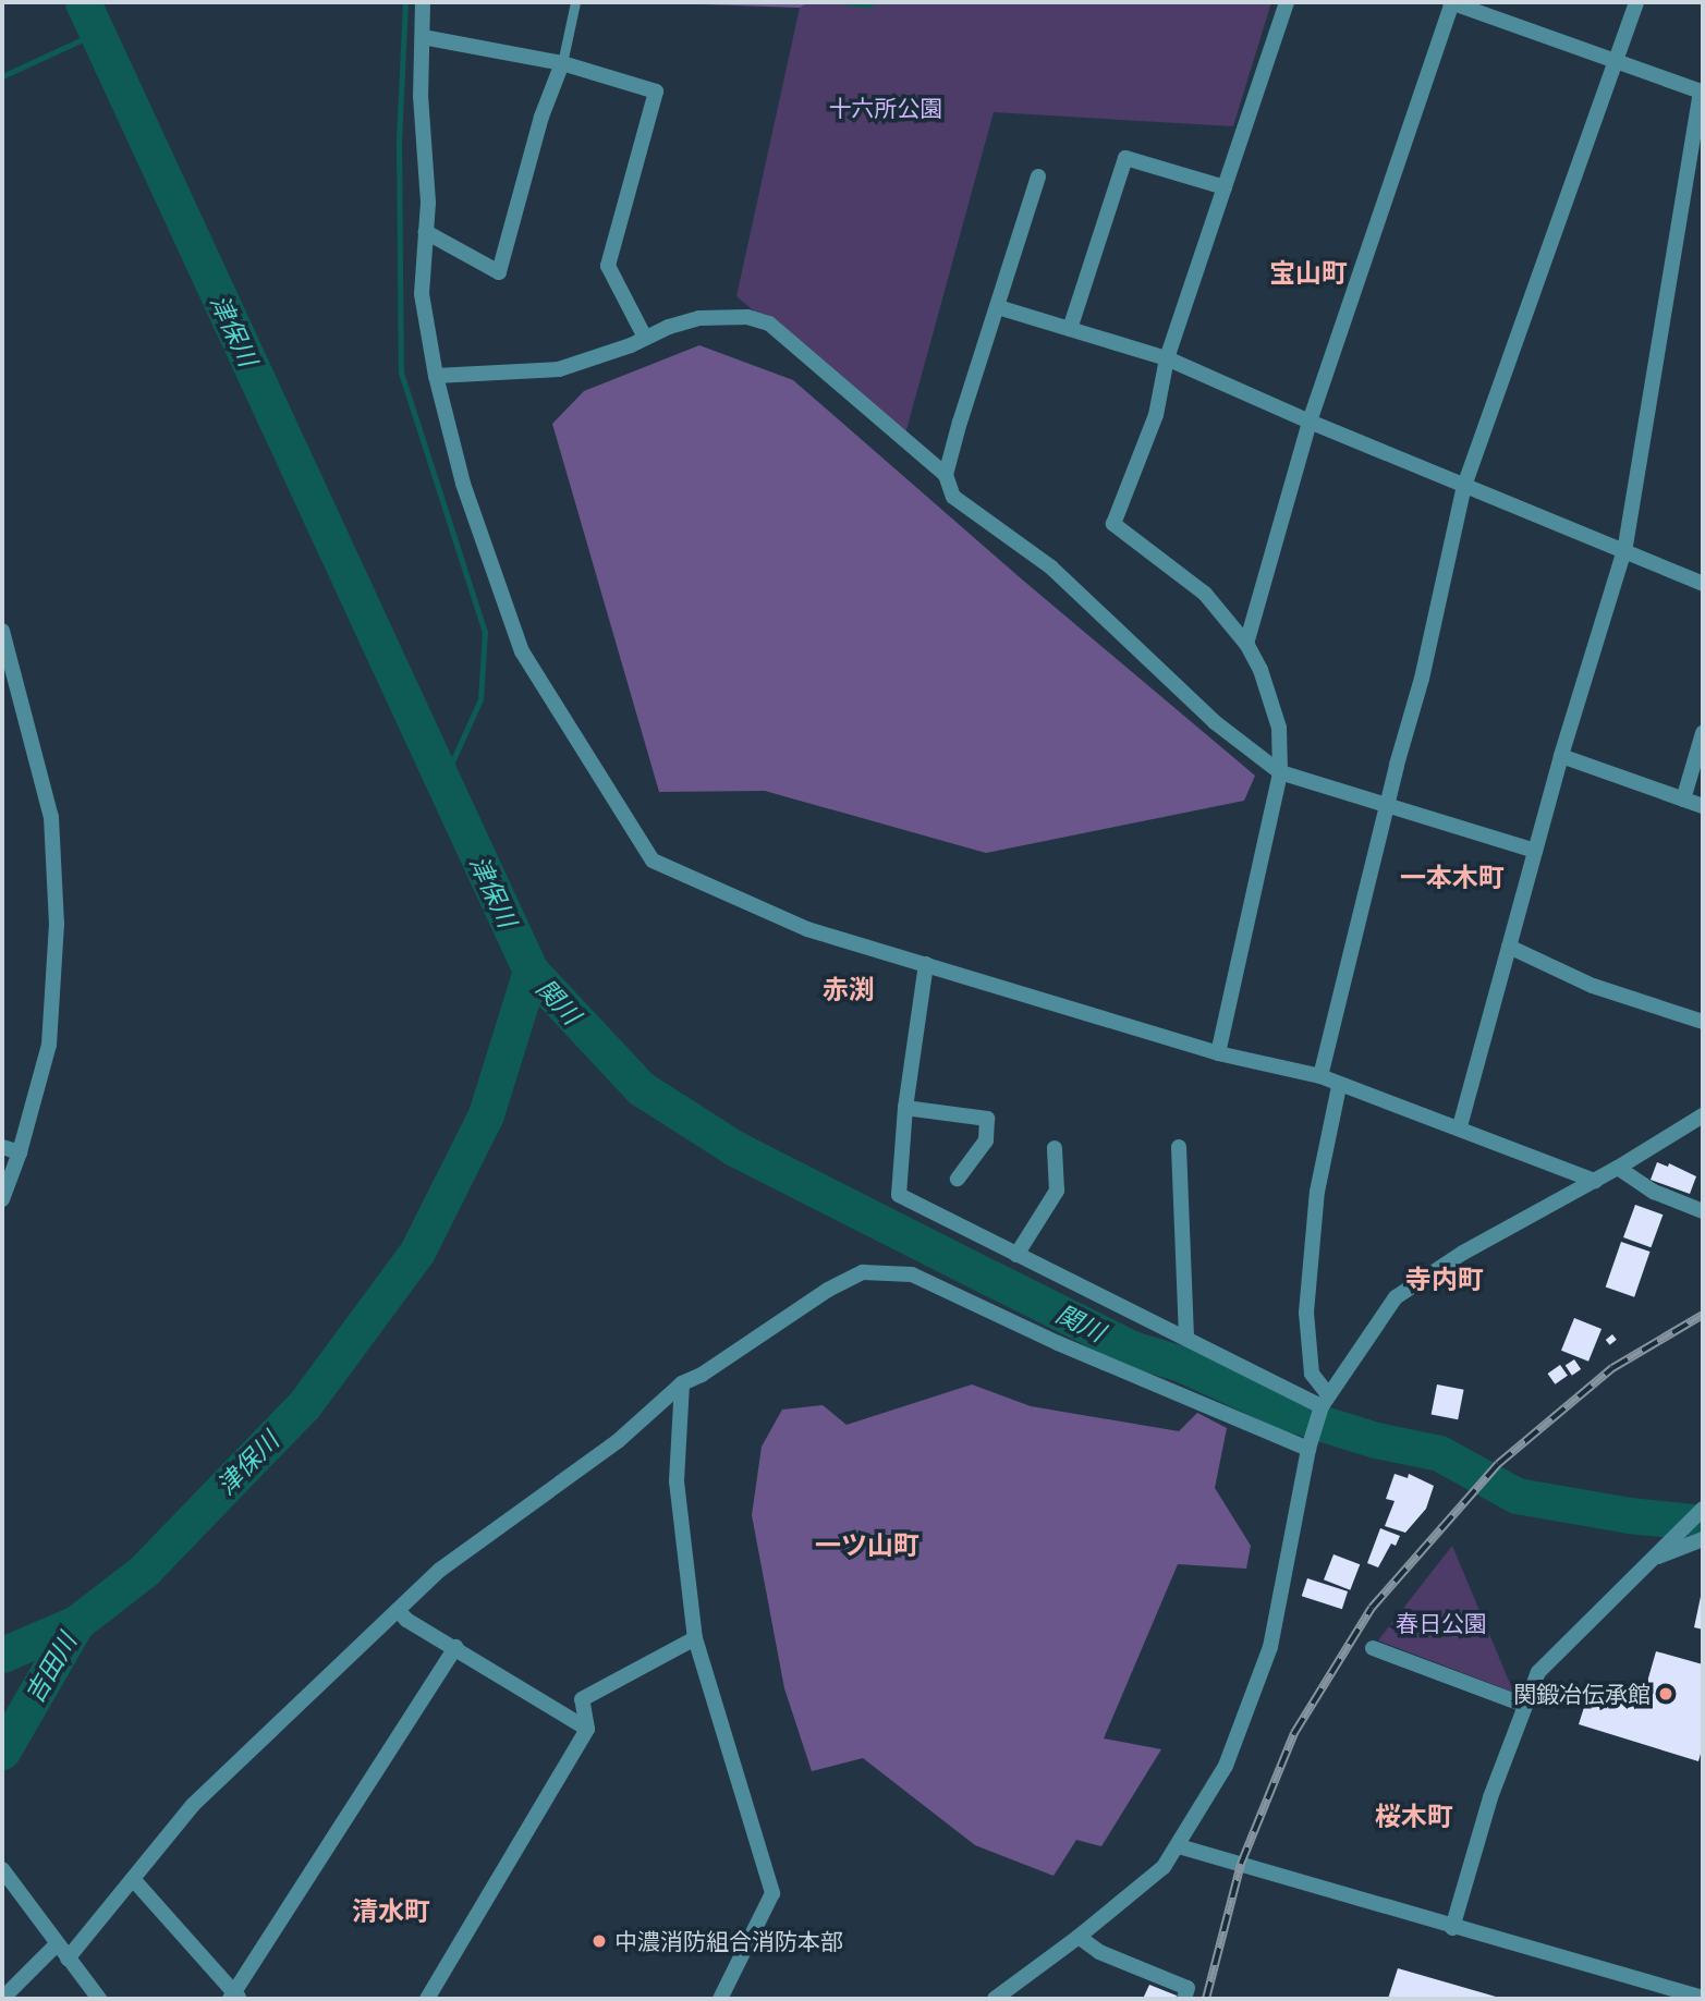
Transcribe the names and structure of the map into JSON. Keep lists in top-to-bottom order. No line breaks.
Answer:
{"districts":["宝山町","一本木町","赤渕","寺内町","一ツ山町","桜木町","清水町"],"water":["津保川","関川","吉田川"],"parks":["十六所公園","春日公園"],"places":["関鍛冶伝承館","中濃消防組合消防本部"]}
